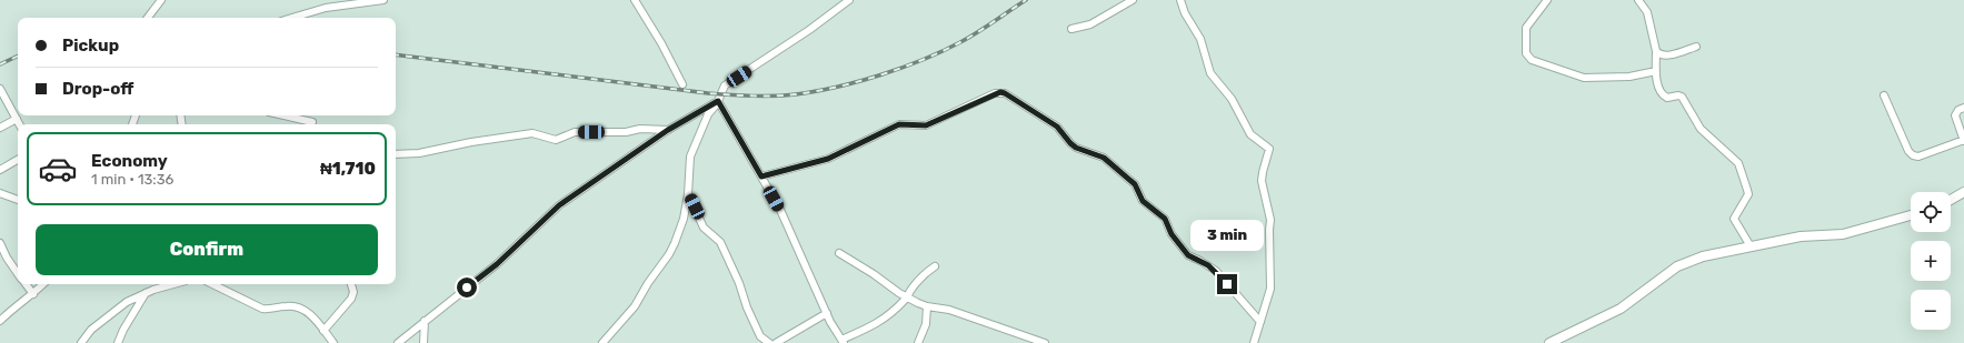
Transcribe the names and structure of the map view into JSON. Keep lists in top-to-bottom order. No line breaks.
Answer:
{"page":{"banner":["Pickup","Drop-off"],"list":[{"name":"Economy","note":"1 min · 13:36","value":"₦1,710"}],"map_buttons":["+","−"],"buttons":"Confirm","bubble":"3 min"}}
